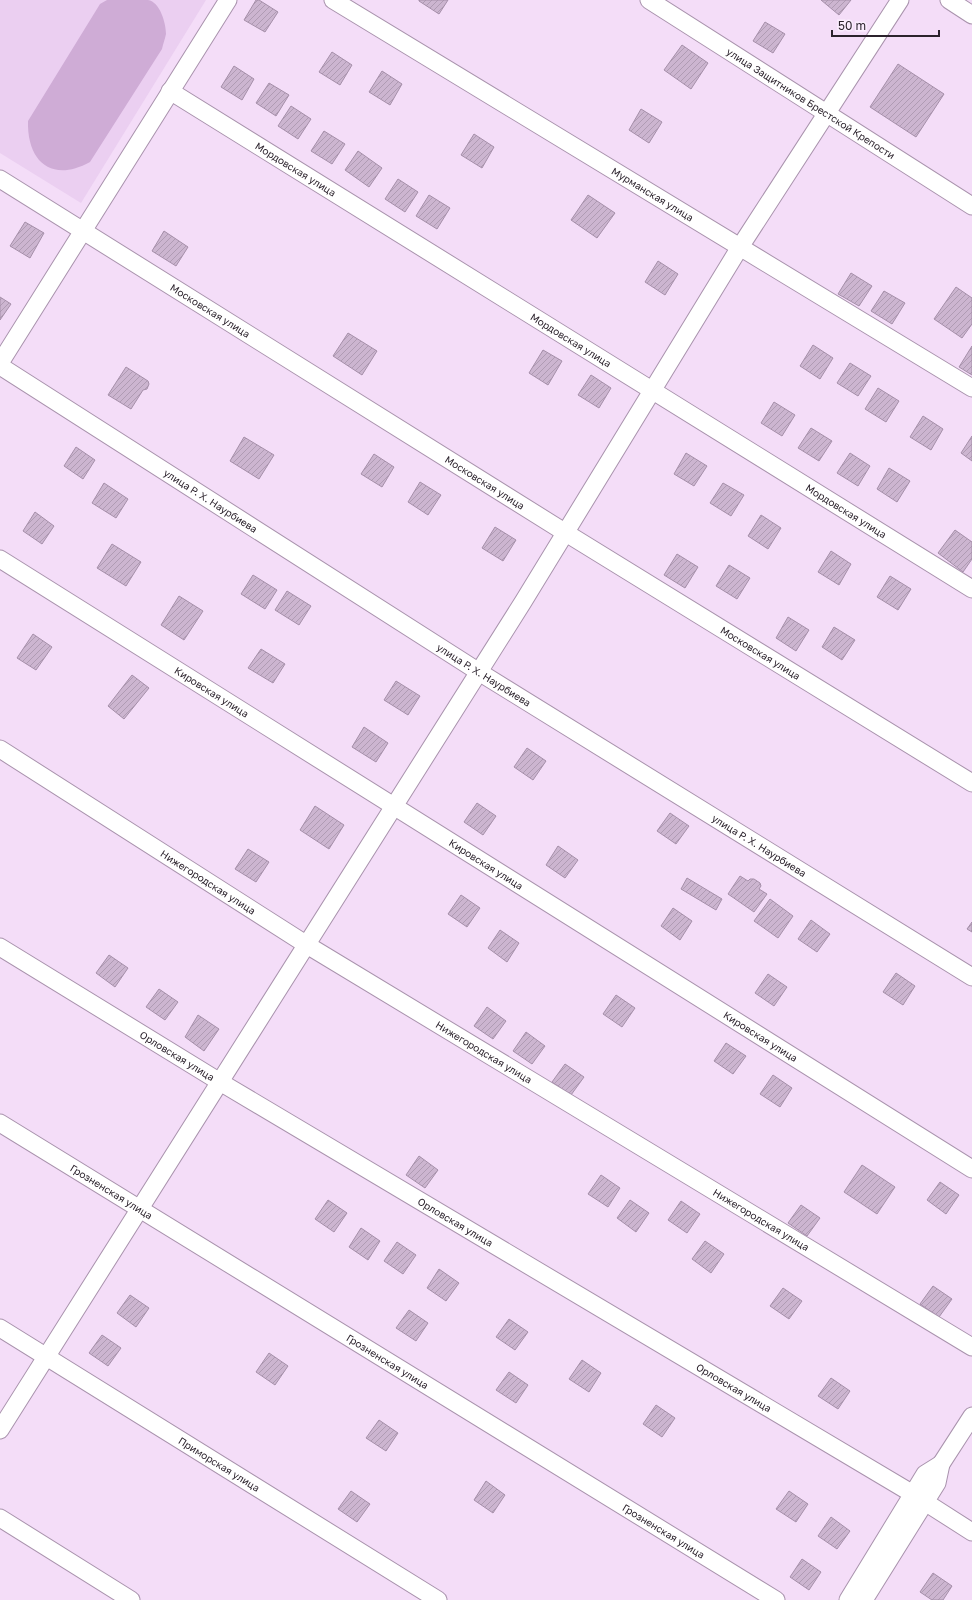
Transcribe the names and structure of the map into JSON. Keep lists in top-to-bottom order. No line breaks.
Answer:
{"streets":{"street":["улица Защитников Брестской Крепости","Мордовская улица","Мурманская улица","Московская улица","улица Р. Х. Наурбиева","Кировская улица","Нижегородская улица","Орловская улица","Грозненская улица","Приморская улица"]},"scale_bar":"50 m"}
